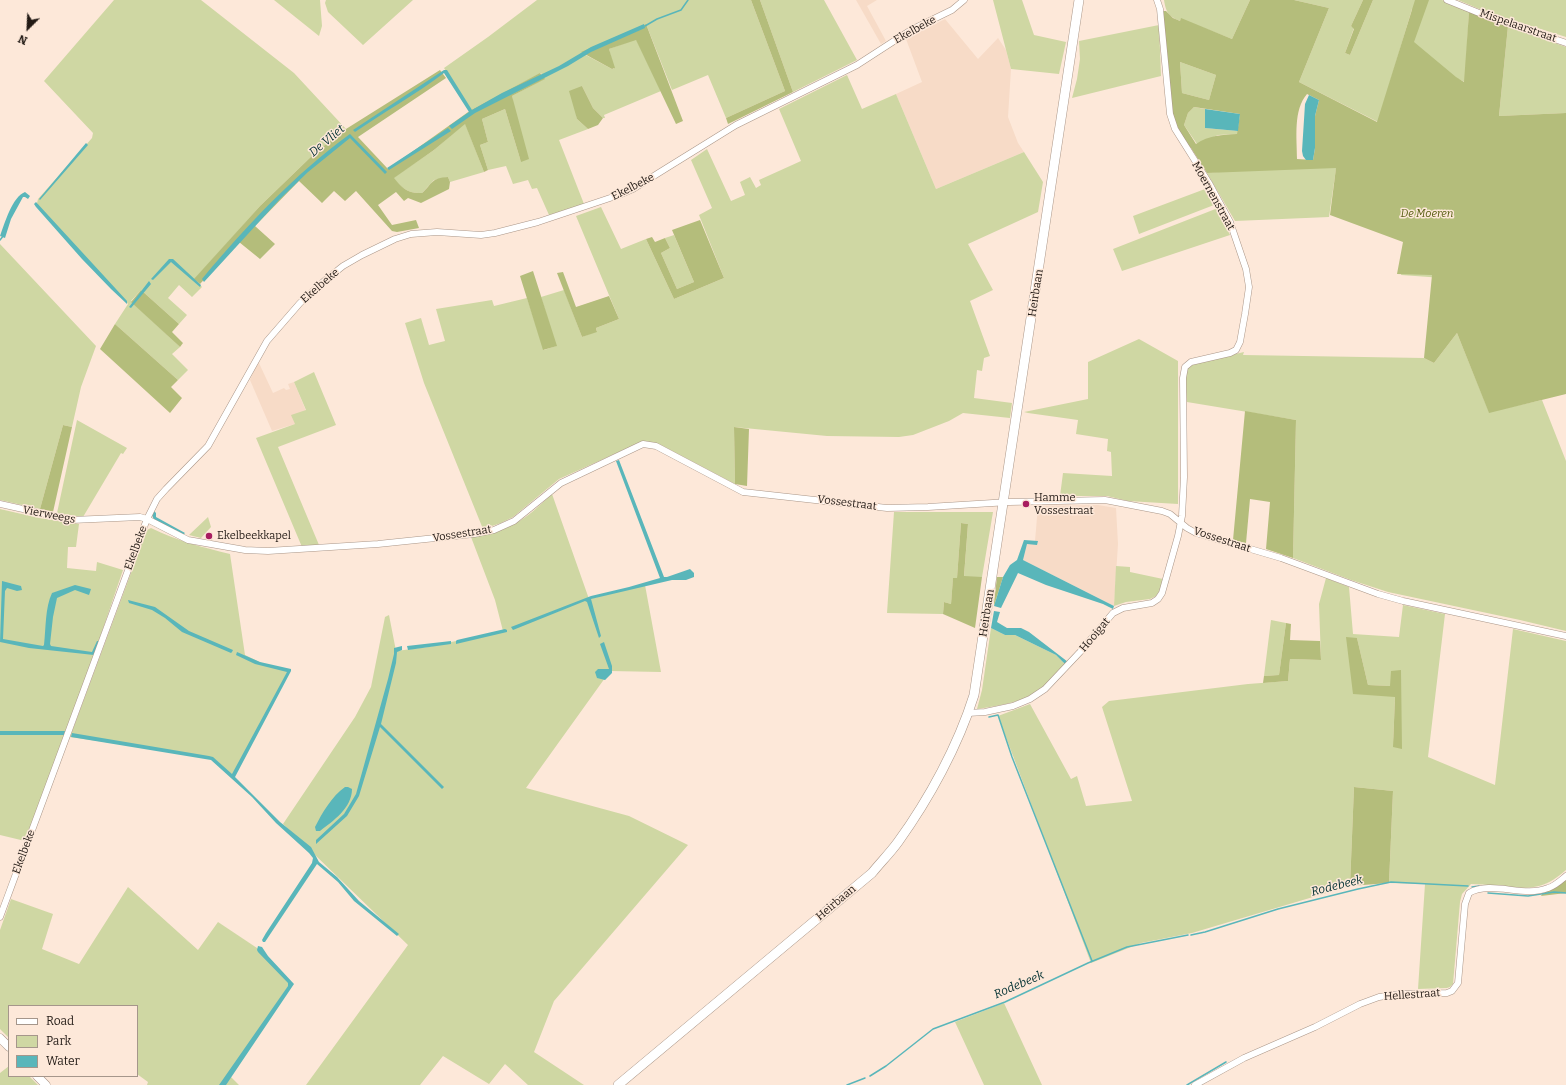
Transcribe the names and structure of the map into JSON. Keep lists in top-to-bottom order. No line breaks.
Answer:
{"streets":{"main road":["Heirbaan"],"street":["Mispelaarstraat","Ekelbeke","Moernenstraat","Vossestraat","Vierweegs","Hooigat","Hellestraat"]},"crossings":[["Ekelbeke","Vossestraat"],["Ekelbeke","Vierweegs"],["Moernenstraat","Vossestraat"],["Moernenstraat","Hooigat"],["Heirbaan","Vossestraat"],["Heirbaan","Hooigat"],["Vossestraat","Vierweegs"],["Vossestraat","Hooigat"]],"water":["De Vliet","Rodebeek"],"parks":["De Moeren"],"places":["Hamme Vossestraat","Ekelbeekkapel"],"legend":["Road","Park","Water"],"north":"bottom left"}
